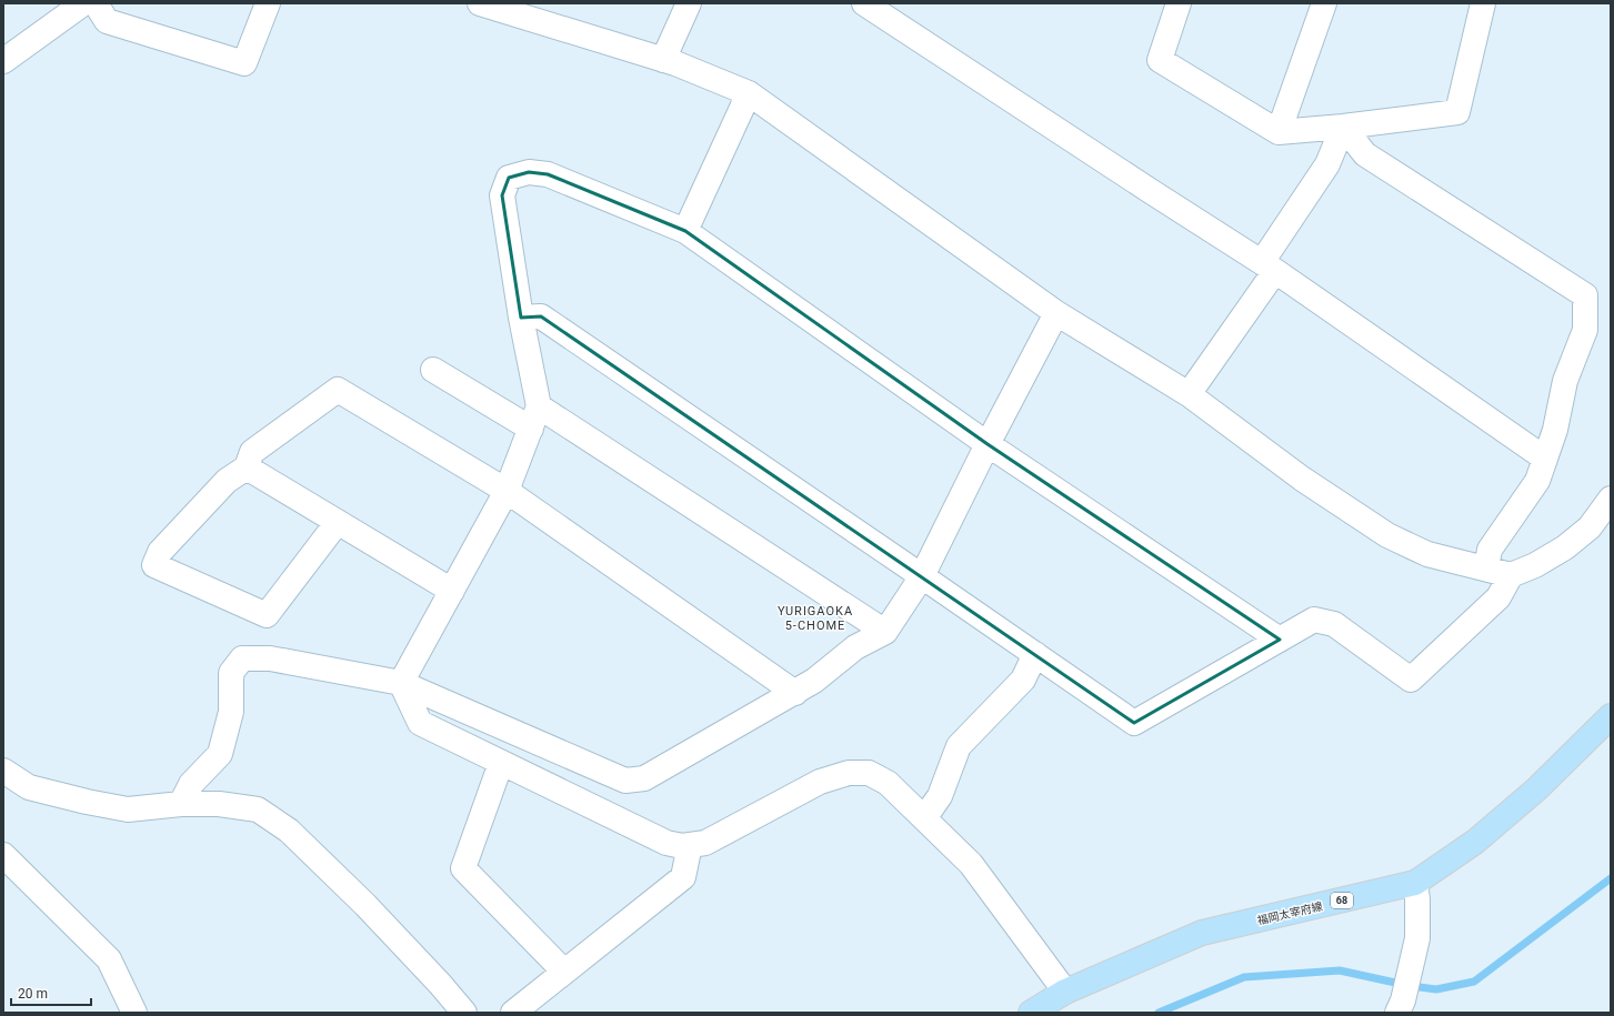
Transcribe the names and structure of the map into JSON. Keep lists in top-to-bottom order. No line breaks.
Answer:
{"streets":{"main road":["68","福岡太宰府線"]},"districts":["YURIGAOKA 5-CHOME"],"scale_bar":"20 m"}
